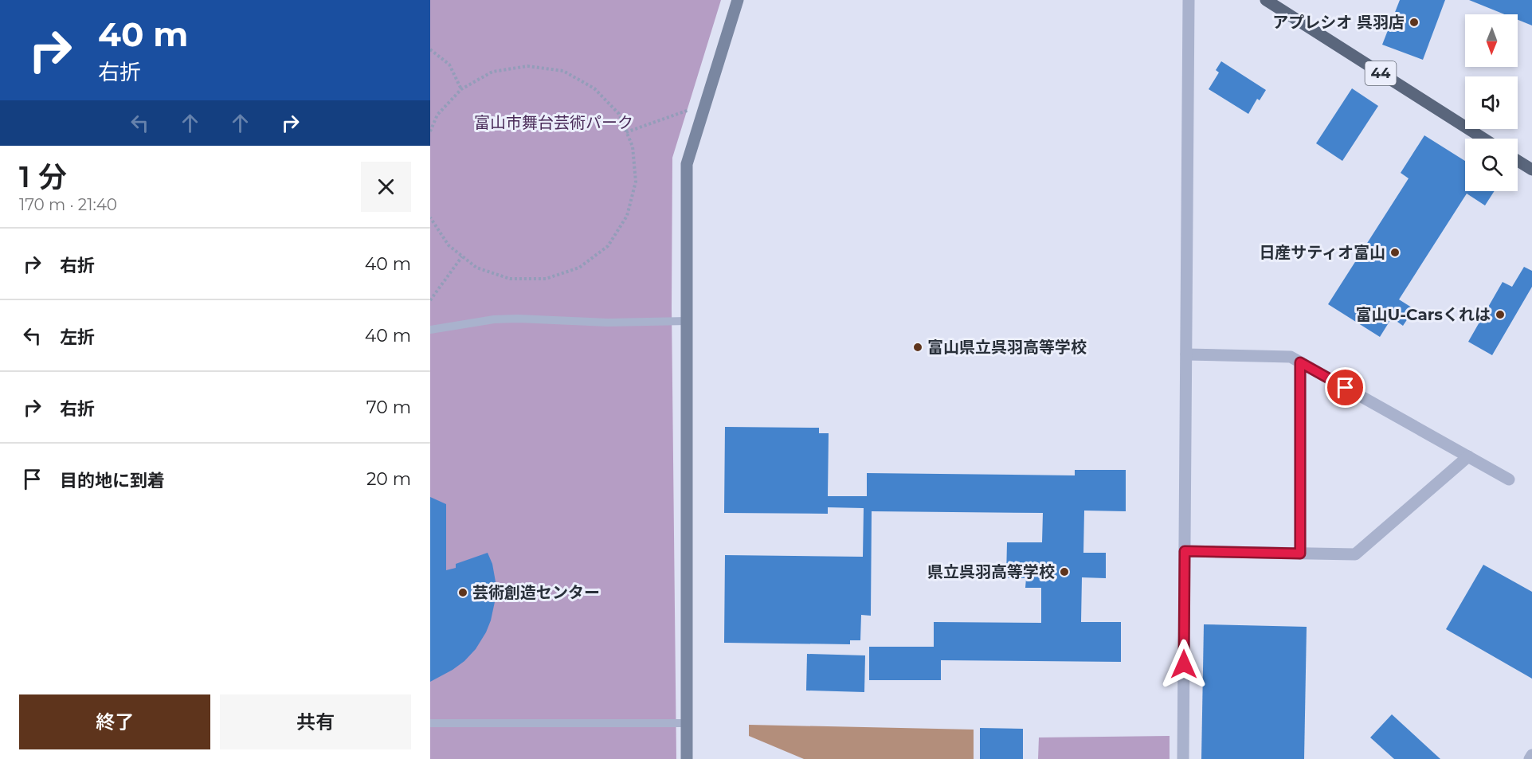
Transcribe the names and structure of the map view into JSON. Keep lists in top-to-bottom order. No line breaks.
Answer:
{"streets":{"main road":["44"]},"parks":["富山市舞台芸術パーク"],"places":["アプレシオ 呉羽店","日産サティオ富山","富山U-Carsくれは","富山県立呉羽高等学校","県立呉羽高等学校","芸術創造センター"],"north":"bottom","page":{"turn":["40 m","右折"],"heading":["1 分","170 m · 21:40"],"list":[{"name":"右折","value":"40 m"},{"name":"左折","value":"40 m"},{"name":"右折","value":"70 m"},{"name":"目的地に到着","value":"20 m"}],"buttons":["終了","共有"]}}
